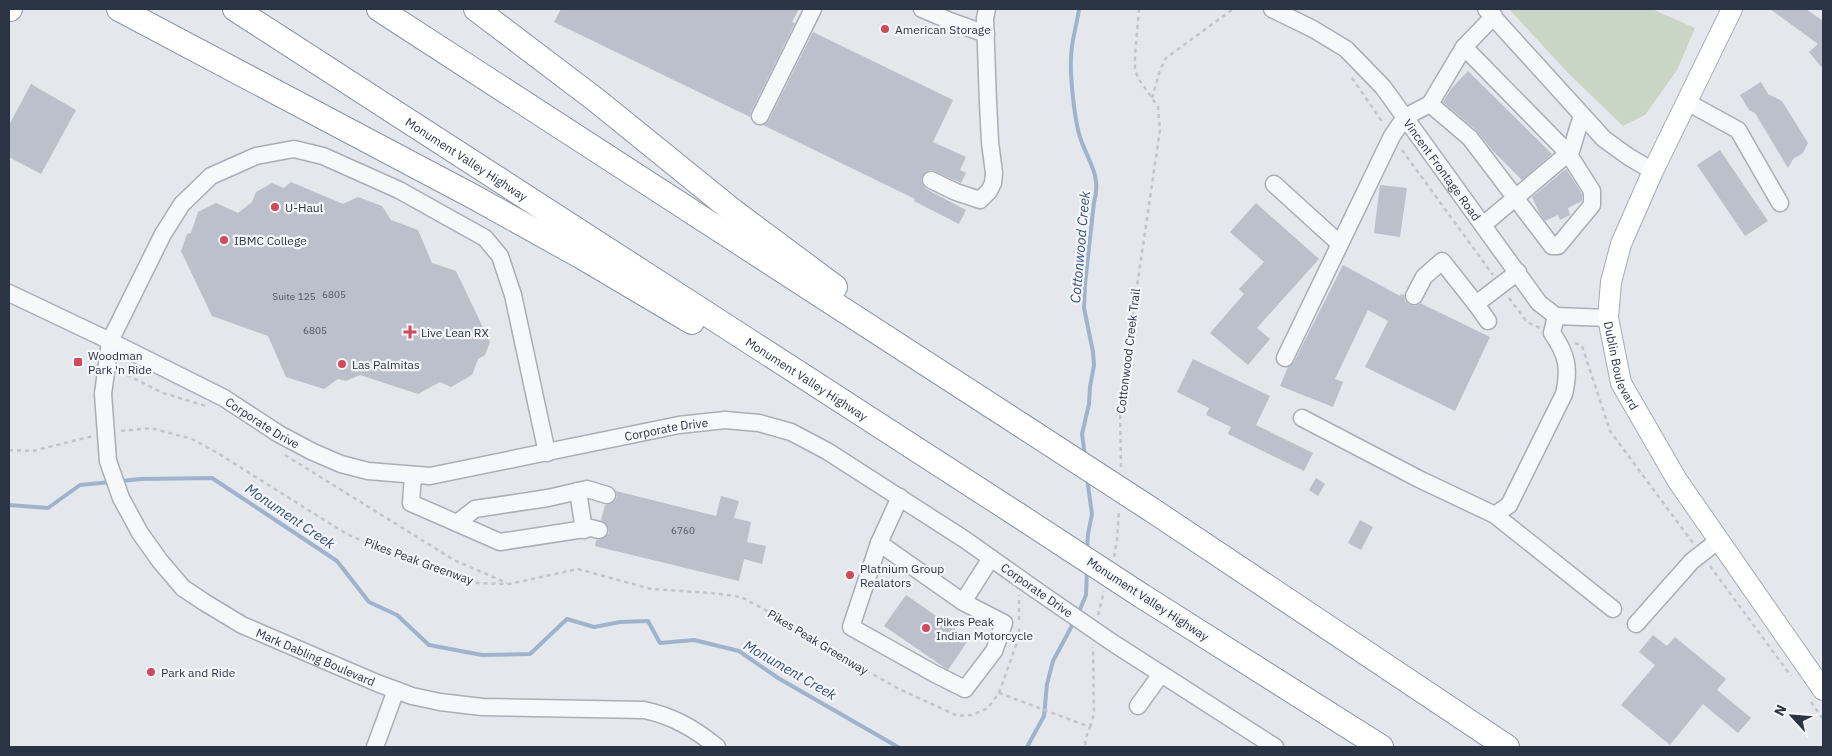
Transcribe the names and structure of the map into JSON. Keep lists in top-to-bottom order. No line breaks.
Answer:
{"streets":{"highway":["Monument Valley Highway"],"main road":["Dublin Boulevard"],"street":["Vincent Frontage Road","Corporate Drive","Mark Dabling Boulevard"],"path":["Cottonwood Creek Trail","Pikes Peak Greenway"]},"crossings":[["Corporate Drive","Mark Dabling Boulevard"]],"water":["Cottonwood Creek","Monument Creek"],"places":{"other":["American Storage","U-Haul","IBMC College","Las Palmitas","Platnium Group Realators","Pikes Peak Indian Motorcycle","Park and Ride"],"health":["Live Lean RX"],"transit":["Woodman Park 'n Ride"]},"house_numbers":["6805","Suite 125","6805","6760"],"north":"top left"}
